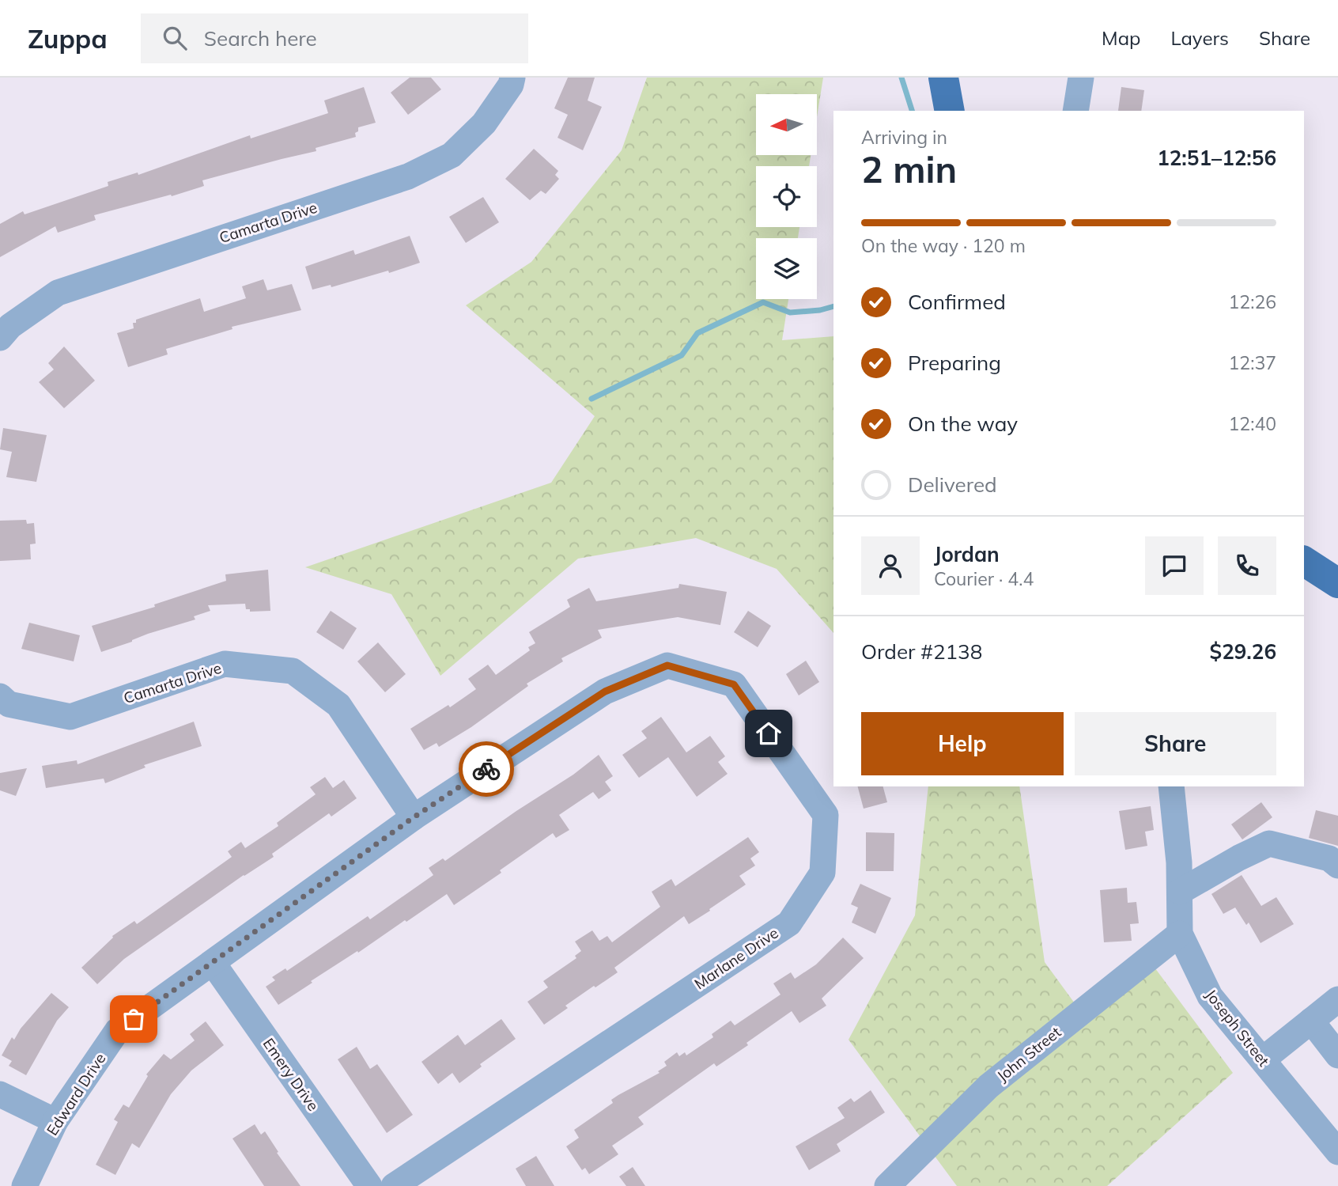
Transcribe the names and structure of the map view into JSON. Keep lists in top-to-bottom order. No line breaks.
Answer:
{"streets":{"street":["Camarta Drive","Marlane Drive","Joseph Street","John Street","Emery Drive","Edward Drive"]},"crossings":[["Camarta Drive","Edward Drive"],["Marlane Drive","Edward Drive"],["Joseph Street","John Street"],["Emery Drive","Edward Drive"]],"north":"left","page":{"header":"Zuppa","search":"Search here","nav":["Map","Layers","Share"],"heading":["2 min","Arriving in","12:51–12:56"],"panel":["Jordan","Courier · 4.4","Order #2138","$29.26"],"bar":"On the way · 120 m","list":[["Confirmed","12:26"],["Preparing","12:37"],["On the way","12:40"],"Delivered"],"buttons":["Help","Share"]}}
